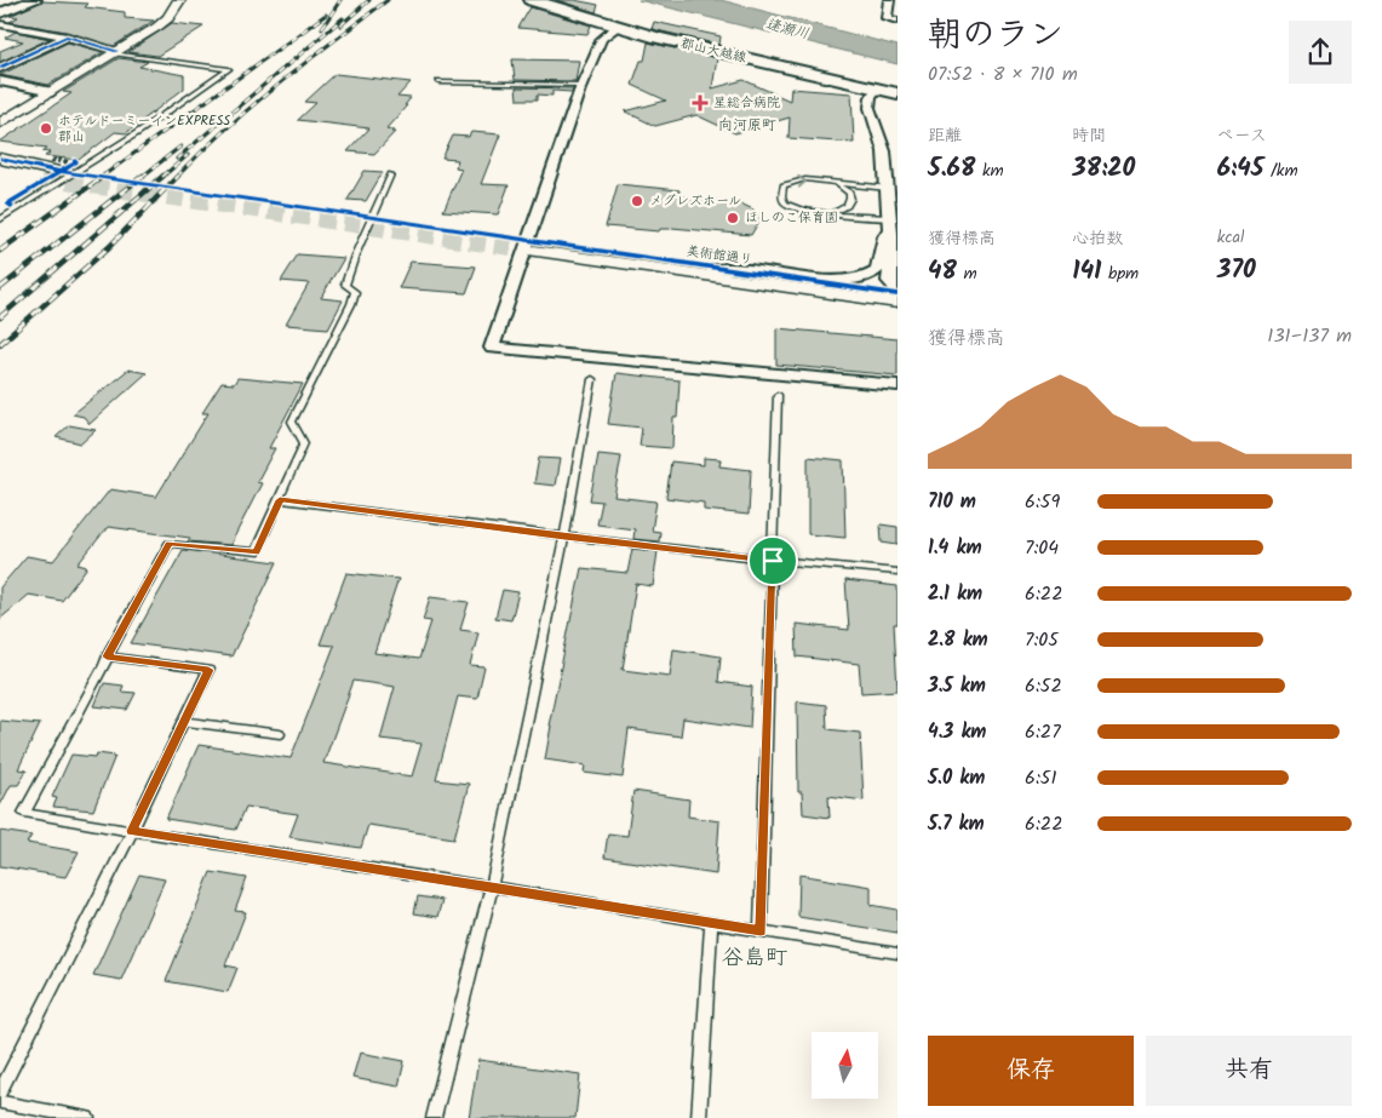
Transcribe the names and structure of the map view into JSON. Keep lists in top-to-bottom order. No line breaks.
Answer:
{"streets":{"main road":["郡山大越線"],"street":["美術館通り"]},"districts":["向河原町","谷島町"],"water":["逢瀬川"],"places":{"health":["星総合病院"],"other":["ホテルドーミーインEXPRESS 郡山","メグレズホール","ほしのこ保育園"]},"north":"top","page":{"heading":["朝のラン","07:52 · 8 × 710 m"],"stats":[["距離","5.68 km"],["時間","38:20"],["ペース","6:45 /km"],["獲得標高","48 m"],["心拍数","141 bpm"],["kcal","370"]],"chart":["獲得標高","131–137 m"],"list":[{"name":"710 m","note":"6:59"},{"name":"1.4 km","note":"7:04"},{"name":"2.1 km","note":"6:22"},{"name":"2.8 km","note":"7:05"},{"name":"3.5 km","note":"6:52"},{"name":"4.3 km","note":"6:27"},{"name":"5.0 km","note":"6:51"},{"name":"5.7 km","note":"6:22"}],"buttons":["保存","共有"]}}
